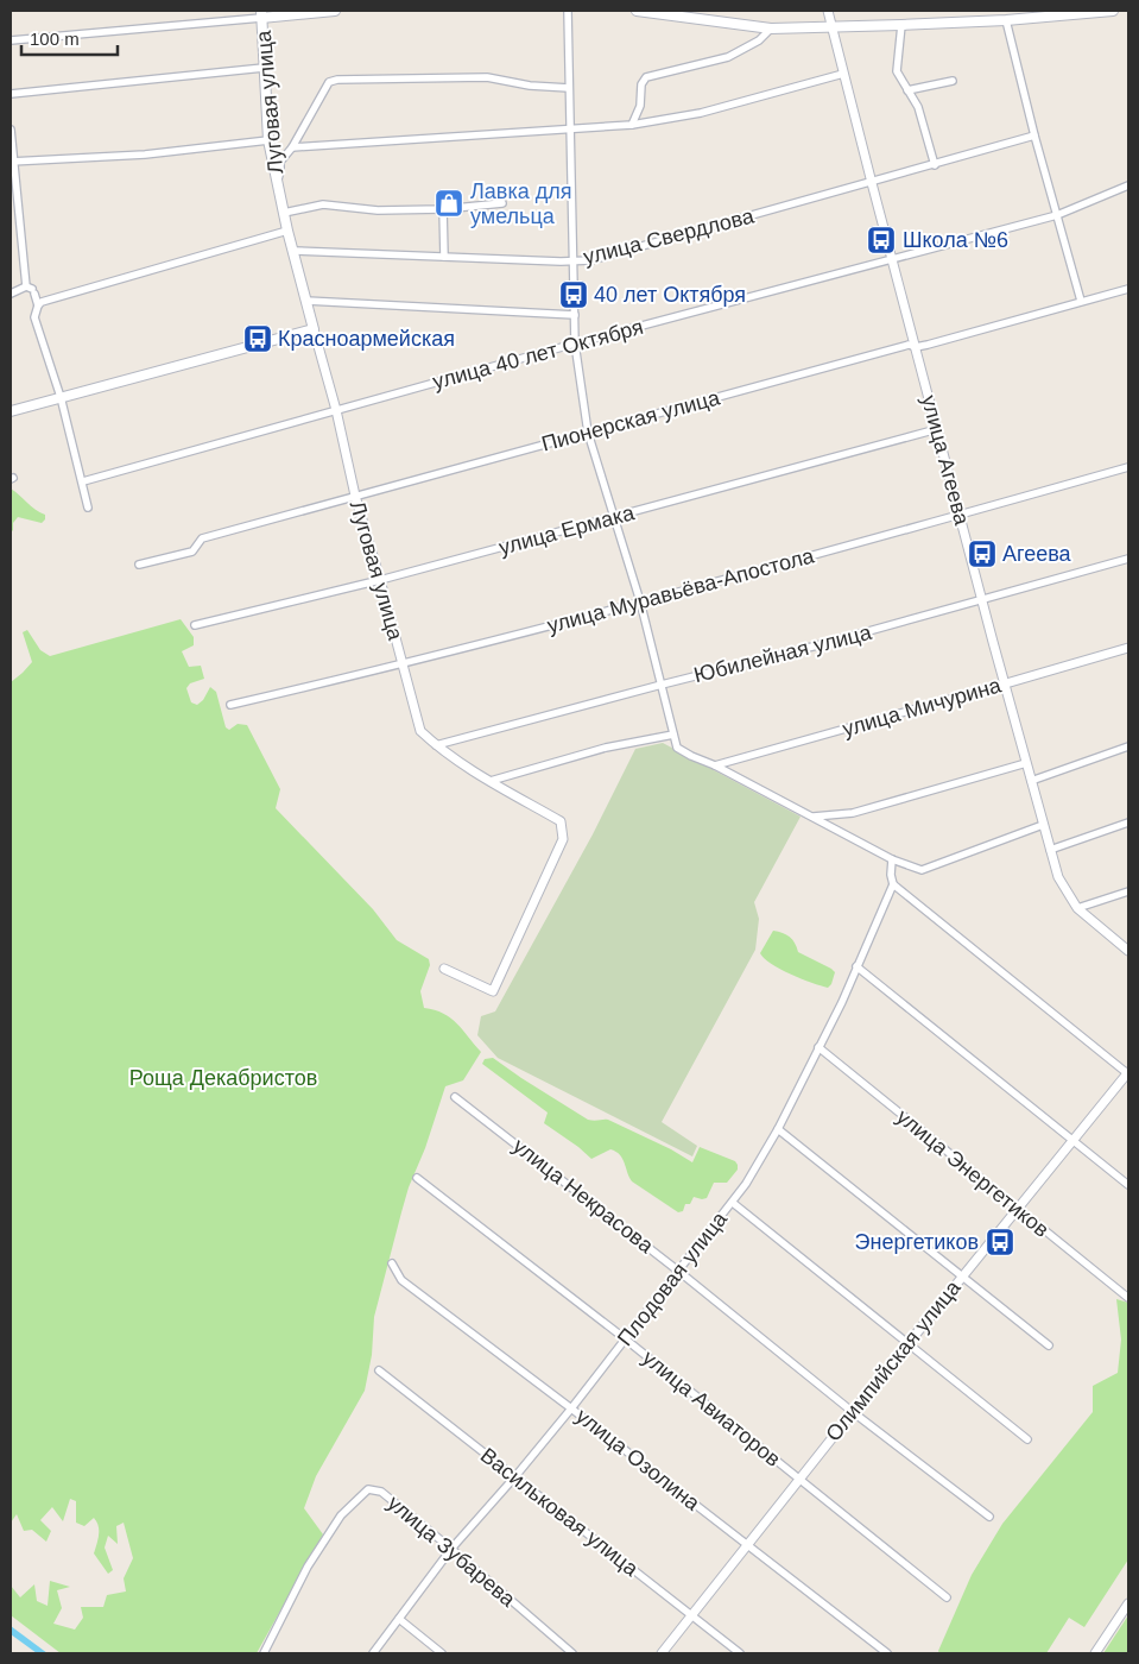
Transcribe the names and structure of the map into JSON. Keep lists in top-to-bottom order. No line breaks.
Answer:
{"streets":{"main road":["Луговая улица"],"street":["улица Свердлова","улица 40 лет Октября","Пионерская улица","улица Агеева","улица Ермака","улица Муравьёва-Апостола","Юбилейная улица","улица Мичурина","улица Энергетиков","улица Некрасова","Плодовая улица","Олимпийская улица","улица Авиаторов","улица Озолина","Васильковая улица","улица Зубарева"]},"crossings":[["Луговая улица","улица Свердлова"],["Луговая улица","улица 40 лет Октября"],["Луговая улица","Пионерская улица"],["Луговая улица","улица Ермака"],["Луговая улица","улица Муравьёва-Апостола"],["Луговая улица","Юбилейная улица"],["улица Свердлова","улица Агеева"],["улица 40 лет Октября","улица Агеева"],["Пионерская улица","улица Агеева"],["улица Агеева","улица Ермака"],["улица Агеева","улица Муравьёва-Апостола"],["улица Агеева","Юбилейная улица"],["улица Агеева","улица Мичурина"],["улица Энергетиков","Плодовая улица"],["улица Энергетиков","Олимпийская улица"],["улица Некрасова","Плодовая улица"],["улица Некрасова","Олимпийская улица"],["Плодовая улица","улица Авиаторов"],["Плодовая улица","улица Озолина"],["Плодовая улица","Васильковая улица"],["Плодовая улица","улица Зубарева"],["Олимпийская улица","улица Авиаторов"],["Олимпийская улица","улица Озолина"],["Олимпийская улица","Васильковая улица"]],"parks":["Роща Декабристов"],"places":{"shop":["Лавка для умельца"],"bus stop":["Школа №6","40 лет Октября","Красноармейская","Агеева","Энергетиков"]},"scale_bar":"100 m"}
